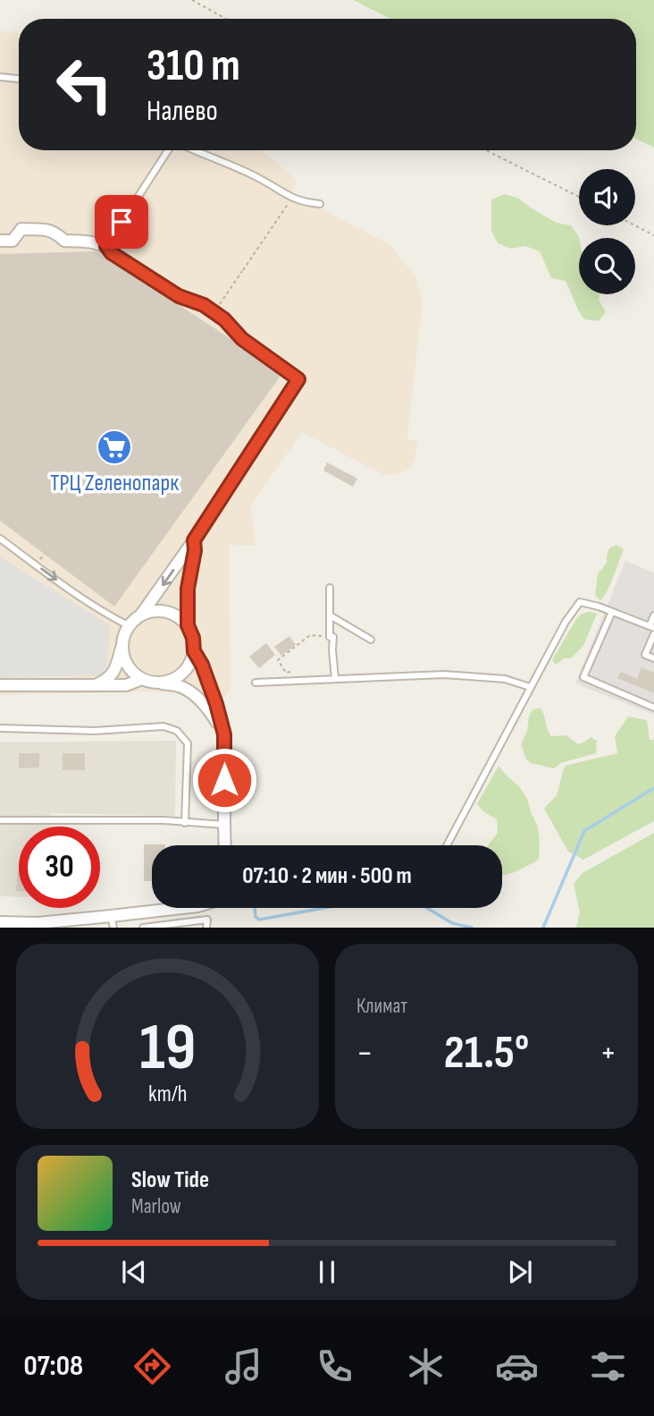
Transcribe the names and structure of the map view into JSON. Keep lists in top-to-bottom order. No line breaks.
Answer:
{"places":{"supermarket":["ТРЦ Zеленопарк"]},"page":{"turn":["310 m","Налево"],"limit":"30","trip":"07:10 · 2 мин · 500 m","tile":"Климат","heat":["−","21.5°","+"],"song":["Slow Tide","Marlow"],"tabs":"07:08","gauge":["19","km/h"]}}
